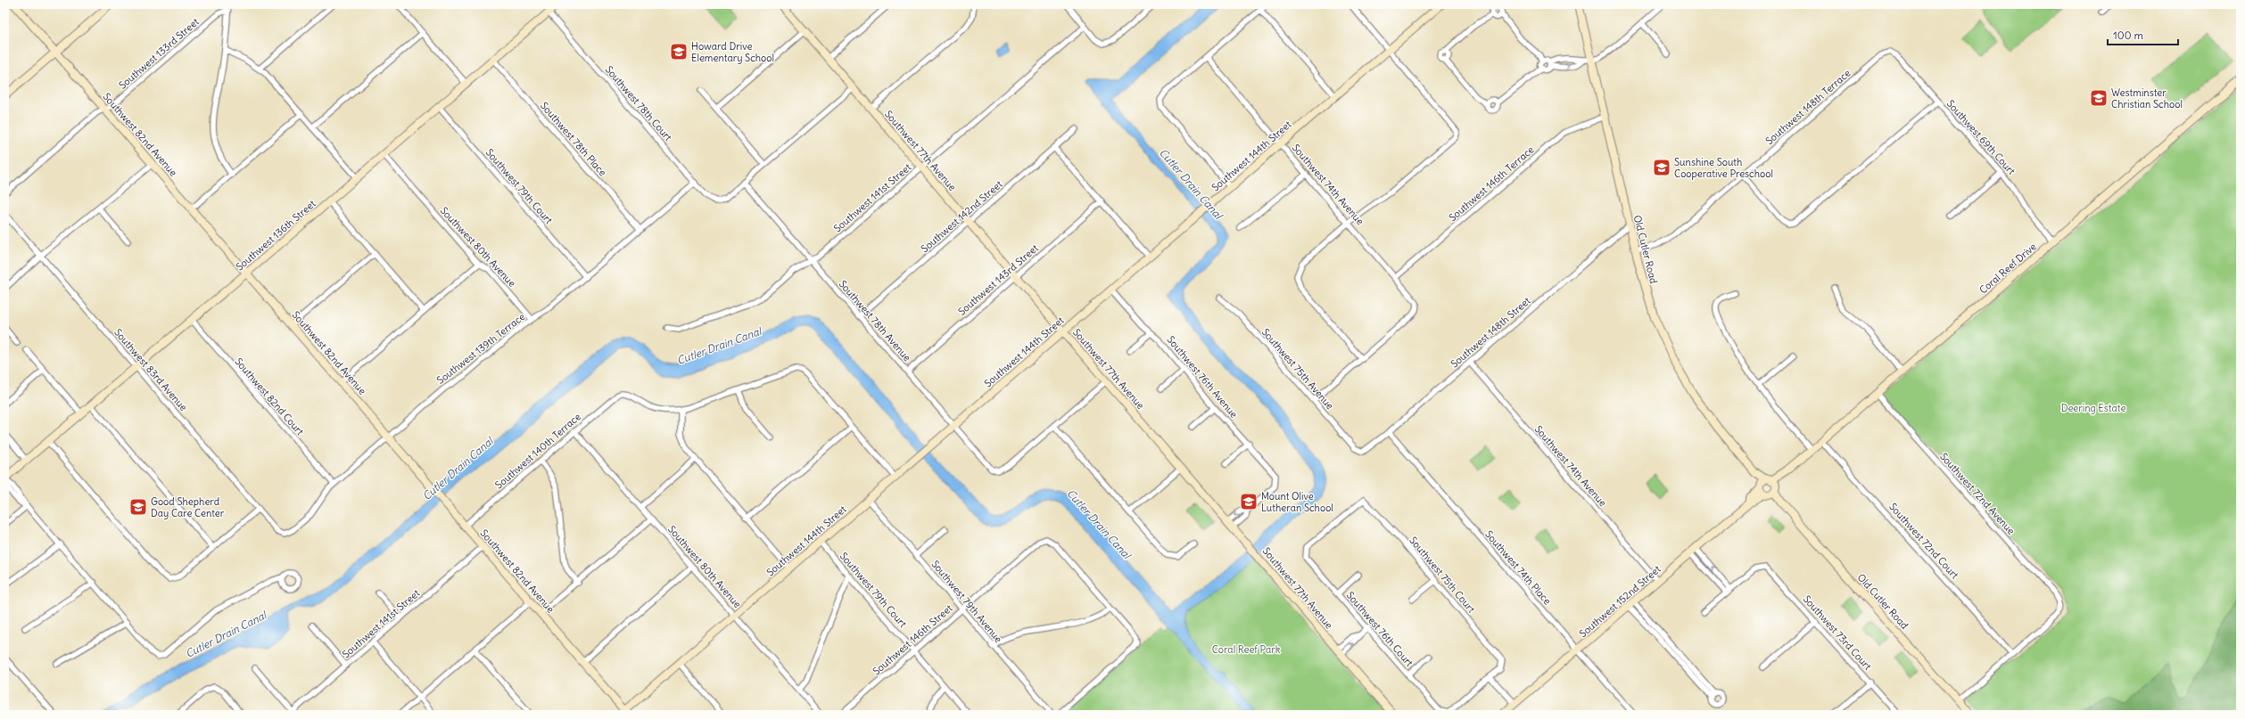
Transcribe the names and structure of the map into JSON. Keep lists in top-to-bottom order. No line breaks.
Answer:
{"streets":{"street":["Southwest 133rd Street","Southwest 78th Court","Southwest 148th Terrace","Southwest 82nd Avenue","Southwest 69th Court","Southwest 78th Place","Southwest 77th Avenue","Southwest 144th Street","Southwest 146th Terrace","Southwest 74th Avenue","Southwest 79th Court","Southwest 141st Street","Southwest 142nd Street","Southwest 136th Street","Southwest 80th Avenue","Old Cutler Road","Coral Reef Drive","Southwest 143rd Street","Southwest 78th Avenue","Southwest 148th Street","Southwest 139th Terrace","Southwest 75th Avenue","Southwest 83rd Avenue","Southwest 76th Avenue","Southwest 82nd Court","Southwest 140th Terrace","Southwest 72nd Avenue","Southwest 72nd Court","Southwest 74th Place","Southwest 75th Court","Southwest 79th Avenue","Southwest 152nd Street","Southwest 76th Court","Southwest 73rd Court","Southwest 146th Street"]},"crossings":[["Southwest 133rd Street","Southwest 82nd Avenue"],["Southwest 78th Court","Southwest 136th Street"],["Southwest 78th Court","Southwest 78th Avenue"],["Southwest 78th Court","Southwest 139th Terrace"],["Southwest 148th Terrace","Southwest 69th Court"],["Southwest 148th Terrace","Old Cutler Road"],["Southwest 82nd Avenue","Southwest 144th Street"],["Southwest 82nd Avenue","Southwest 141st Street"],["Southwest 82nd Avenue","Southwest 136th Street"],["Southwest 82nd Avenue","Southwest 139th Terrace"],["Southwest 82nd Avenue","Southwest 140th Terrace"],["Southwest 69th Court","Coral Reef Drive"],["Southwest 78th Place","Southwest 136th Street"],["Southwest 78th Place","Southwest 139th Terrace"],["Southwest 77th Avenue","Southwest 144th Street"],["Southwest 77th Avenue","Southwest 141st Street"],["Southwest 77th Avenue","Southwest 142nd Street"],["Southwest 77th Avenue","Southwest 143rd Street"],["Southwest 144th Street","Southwest 74th Avenue"],["Southwest 144th Street","Southwest 79th Court"],["Southwest 144th Street","Southwest 80th Avenue"],["Southwest 144th Street","Southwest 78th Avenue"],["Southwest 144th Street","Southwest 76th Avenue"],["Southwest 144th Street","Southwest 79th Avenue"],["Southwest 146th Terrace","Southwest 74th Avenue"],["Southwest 146th Terrace","Old Cutler Road"],["Southwest 74th Avenue","Southwest 148th Street"],["Southwest 74th Avenue","Southwest 152nd Street"],["Southwest 79th Court","Southwest 136th Street"],["Southwest 79th Court","Southwest 139th Terrace"],["Southwest 79th Court","Southwest 146th Street"],["Southwest 141st Street","Southwest 78th Avenue"],["Southwest 142nd Street","Southwest 78th Avenue"],["Southwest 136th Street","Southwest 80th Avenue"],["Southwest 136th Street","Southwest 83rd Avenue"],["Southwest 136th Street","Southwest 82nd Court"],["Southwest 80th Avenue","Southwest 139th Terrace"],["Southwest 80th Avenue","Southwest 140th Terrace"],["Old Cutler Road","Coral Reef Drive"],["Old Cutler Road","Southwest 148th Street"],["Old Cutler Road","Southwest 152nd Street"],["Coral Reef Drive","Southwest 72nd Avenue"],["Coral Reef Drive","Southwest 72nd Court"],["Coral Reef Drive","Southwest 152nd Street"],["Southwest 143rd Street","Southwest 78th Avenue"],["Southwest 148th Street","Southwest 75th Avenue"],["Southwest 148th Street","Southwest 74th Place"],["Southwest 139th Terrace","Southwest 83rd Avenue"],["Southwest 139th Terrace","Southwest 82nd Court"],["Southwest 72nd Avenue","Southwest 72nd Court"],["Southwest 74th Place","Southwest 152nd Street"],["Southwest 75th Court","Southwest 76th Court"],["Southwest 79th Avenue","Southwest 146th Street"]],"water":["Cutler Drain Canal"],"parks":["Deering Estate","Coral Reef Park"],"places":{"school or university":["Howard Drive Elementary School","Westminster Christian School","Sunshine South Cooperative Preschool","Mount Olive Lutheran School","Good Shepherd Day Care Center"]},"scale_bar":"100 m"}
